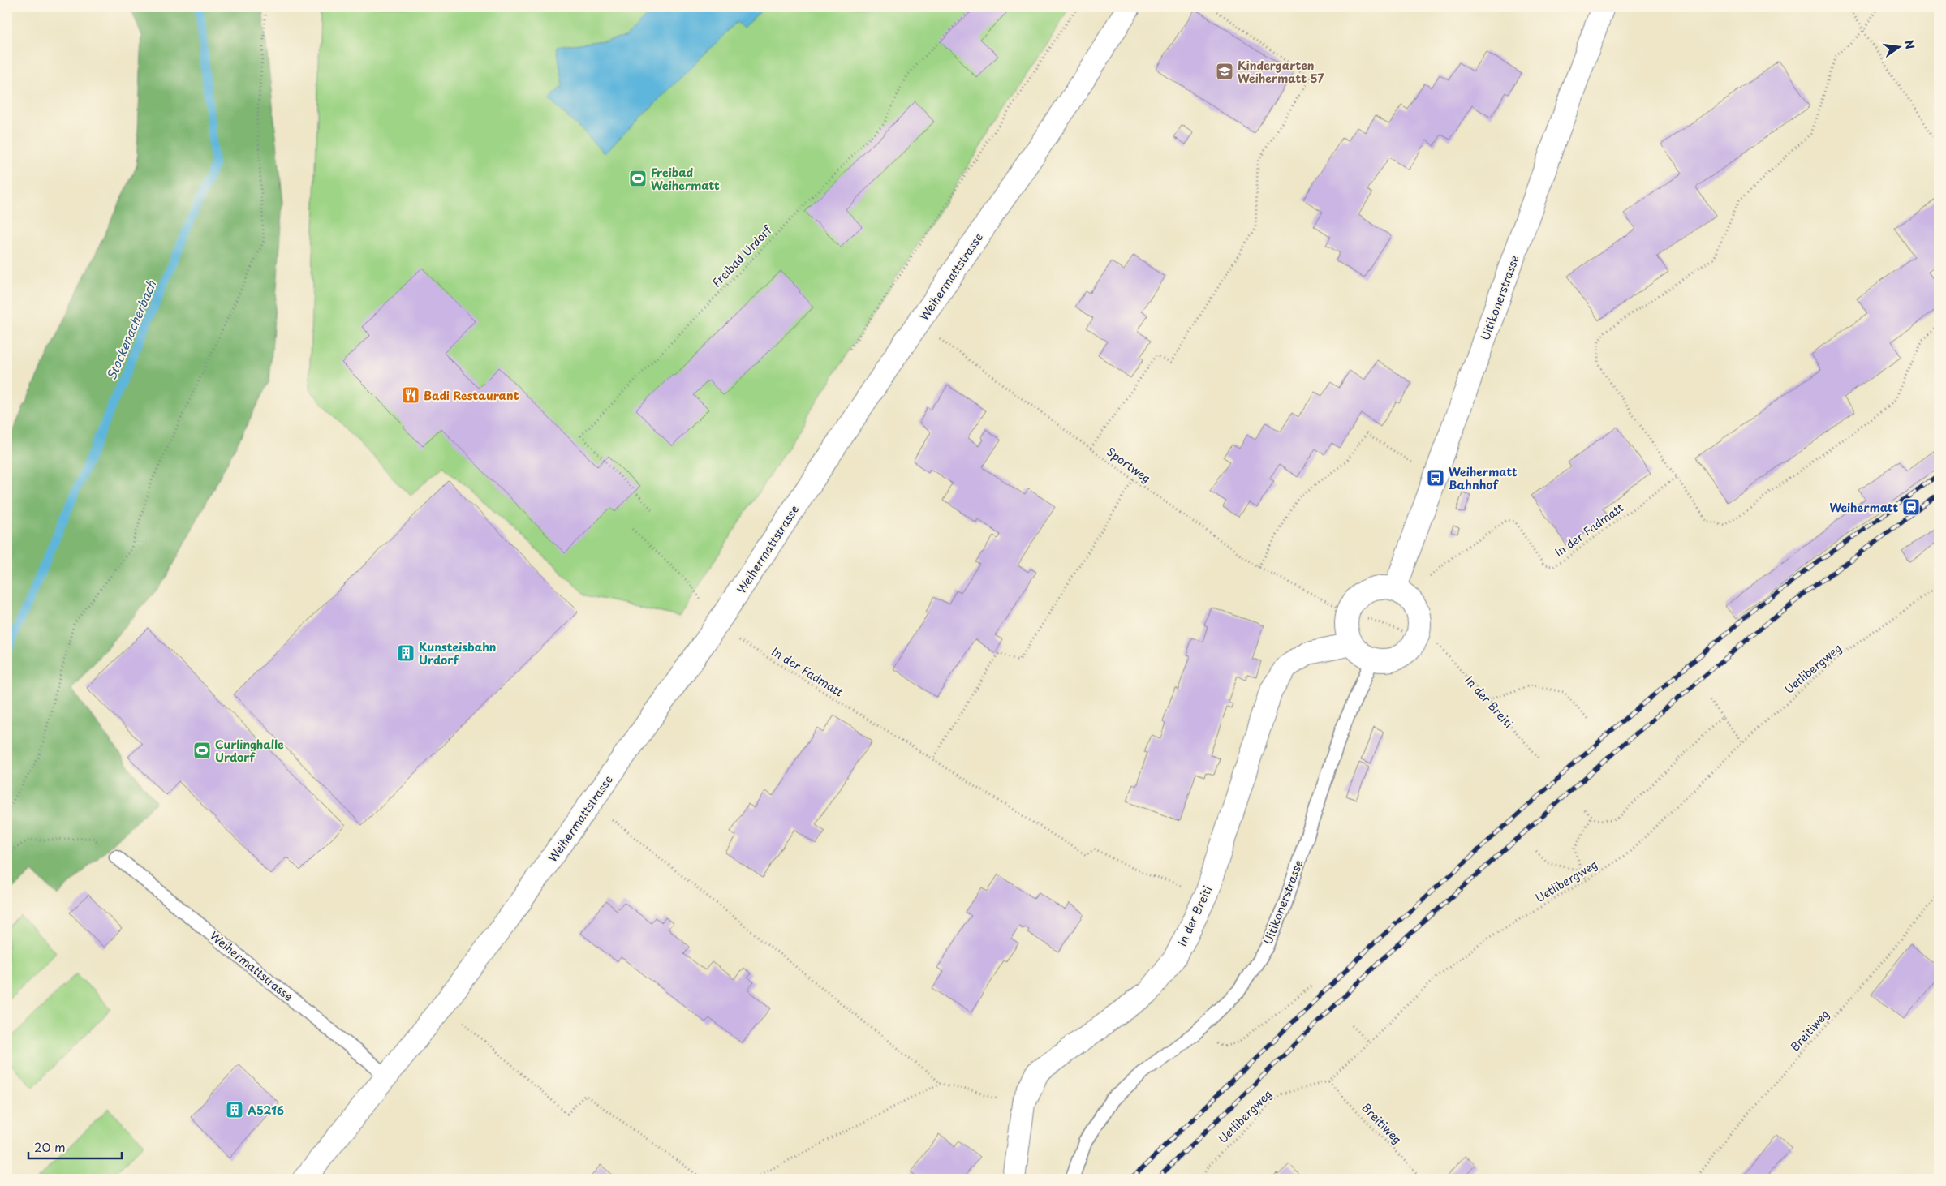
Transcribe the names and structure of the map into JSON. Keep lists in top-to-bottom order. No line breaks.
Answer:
{"streets":{"street":["Weihermattstrasse","Uitikonerstrasse","In der Breiti"],"path":["Freibad Urdorf","Sportweg","In der Fadmatt","Uetlibergweg","Breitiweg"]},"crossings":[["Weihermattstrasse","Sportweg"],["Weihermattstrasse","In der Fadmatt"],["Uitikonerstrasse","In der Fadmatt"],["Uitikonerstrasse","In der Breiti"],["In der Fadmatt","In der Breiti"],["Uetlibergweg","Breitiweg"]],"water":["Stockenacherbach"],"places":{"school or university":["Kindergarten Weihermatt 57"],"sports":["Freibad Weihermatt","Curlinghalle Urdorf"],"restaurant":["Badi Restaurant"],"bus stop":["Weihermatt Bahnhof"],"station":["Weihermatt"],"building":["Kunsteisbahn Urdorf","A5216"]},"scale_bar":"20 m","north":"right"}
